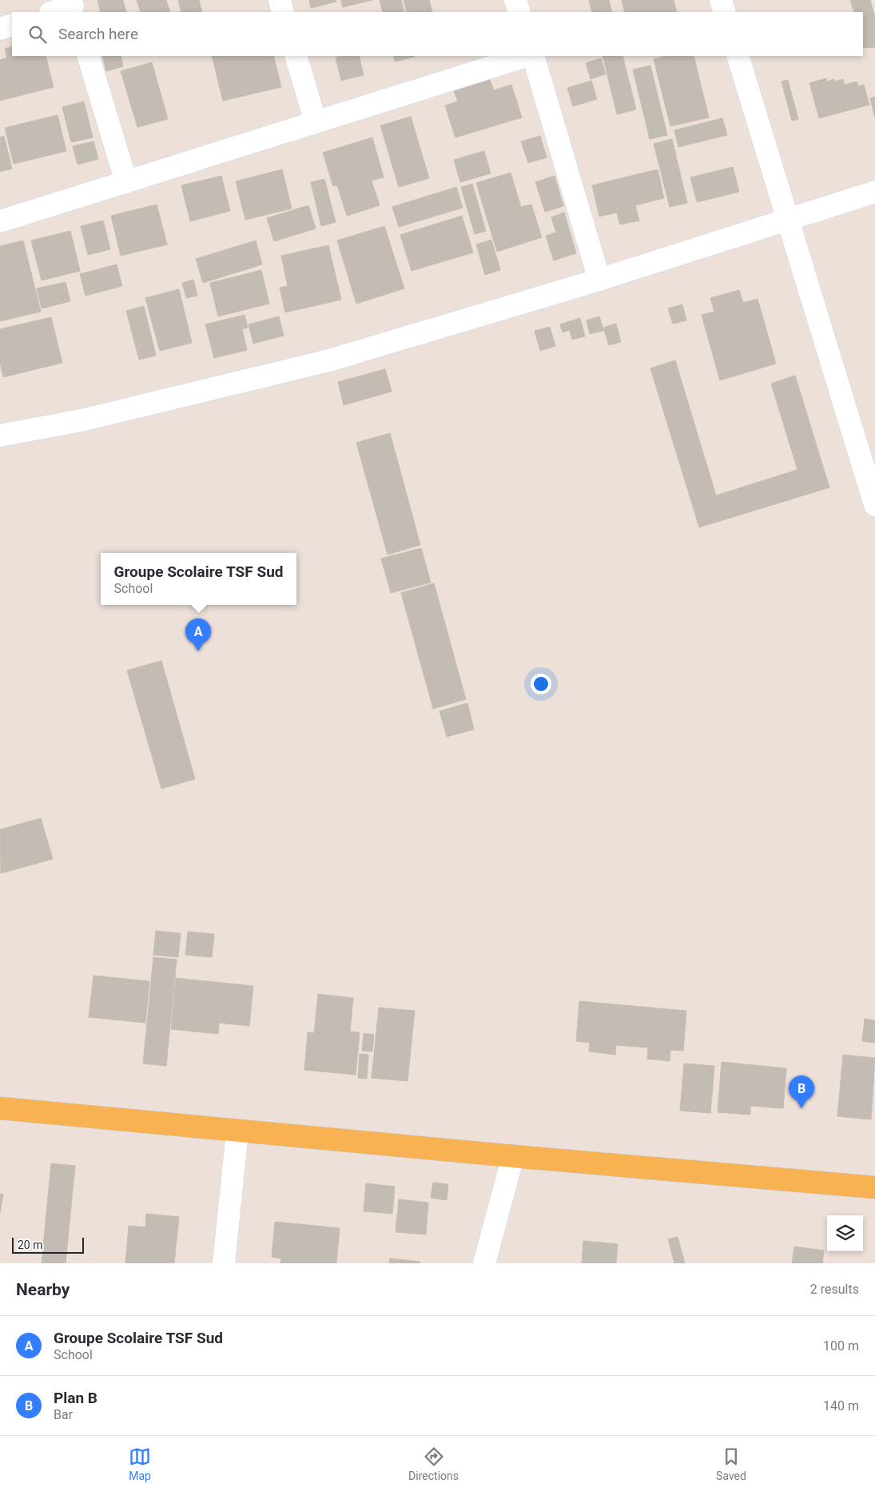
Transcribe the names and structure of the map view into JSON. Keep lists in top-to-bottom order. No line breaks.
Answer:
{"scale_bar":"20 m","page":{"search":"Search here","popup":["Groupe Scolaire TSF Sud","School"],"pins":["A","B"],"scale":"20 m","heading":["Nearby","2 results"],"list":[{"mark":"A","name":"Groupe Scolaire TSF Sud","note":"School","value":"100 m"},{"mark":"B","name":"Plan B","note":"Bar","value":"140 m"}],"nav":["Map","Directions","Saved"]}}
